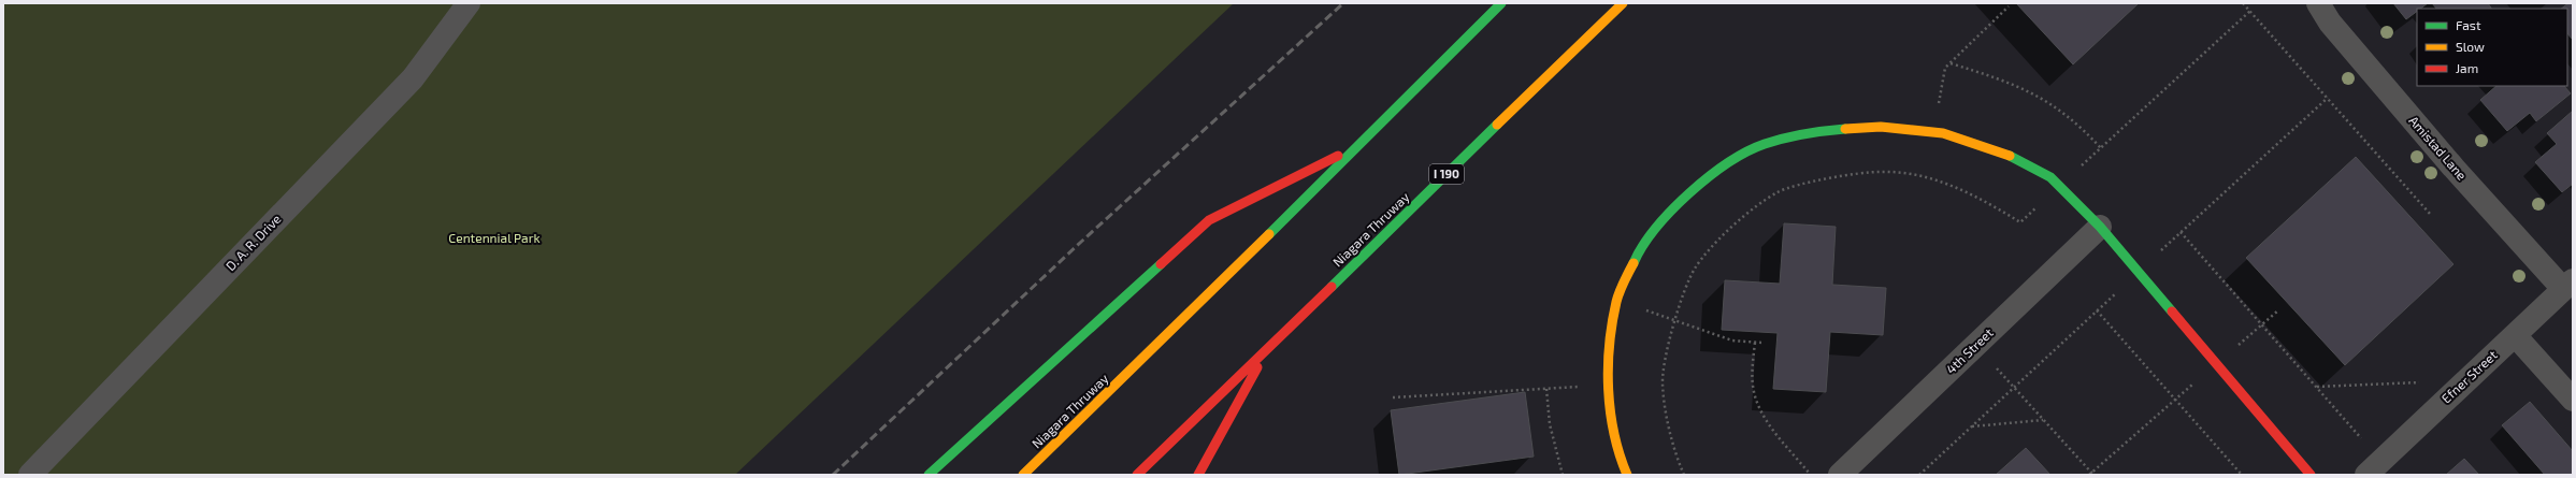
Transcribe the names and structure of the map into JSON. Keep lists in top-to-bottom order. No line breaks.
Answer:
{"streets":{"main road":["I 190","Niagara Thruway"],"street":["Amistad Lane","D. A. R. Drive","4th Street","Efner Street"]},"crossings":[["Amistad Lane","Efner Street"]],"parks":["Centennial Park"],"legend":["Fast","Slow","Jam"]}
